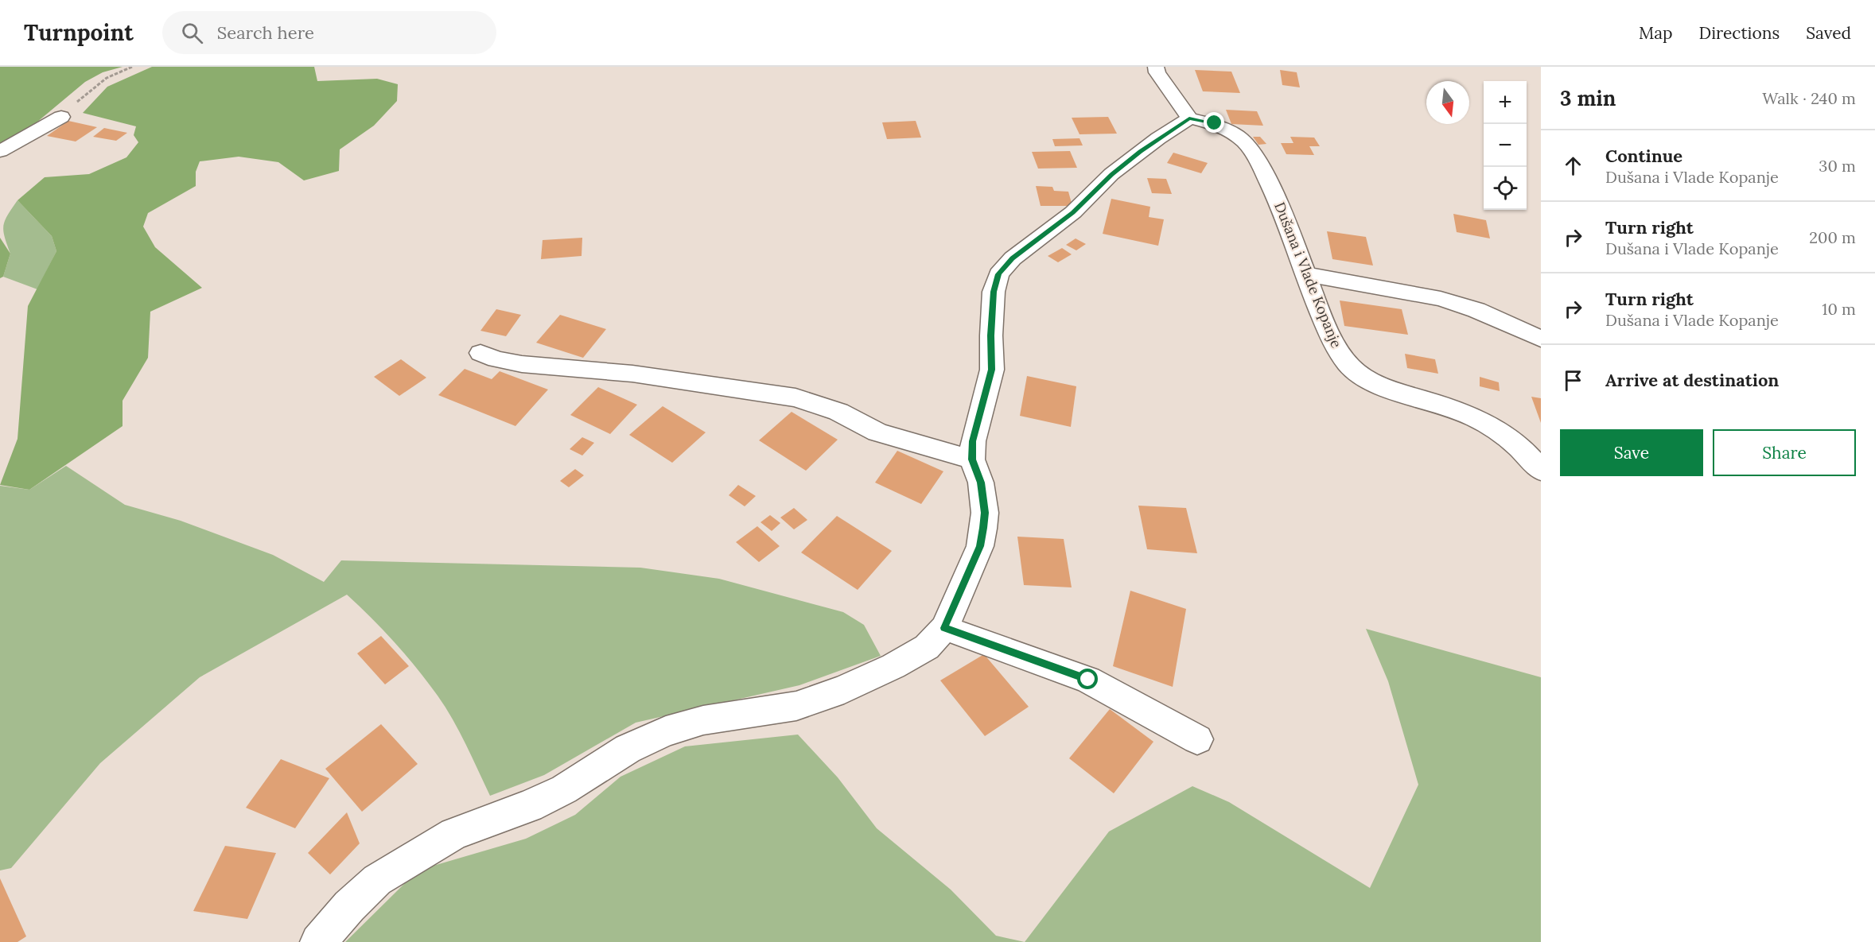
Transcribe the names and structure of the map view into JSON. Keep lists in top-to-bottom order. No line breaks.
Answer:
{"streets":{"street":["Dušana i Vlade Kopanje"]},"north":"bottom","page":{"header":"Turnpoint","search":"Search here","nav":["Map","Directions","Saved"],"heading":["3 min","Walk · 240 m"],"map_buttons":["+","−"],"list":[["Continue","Dušana i Vlade Kopanje","30 m"],["Turn right","Dušana i Vlade Kopanje","200 m"],["Turn right","Dušana i Vlade Kopanje","10 m"],"Arrive at destination"],"buttons":["Save","Share"]}}
